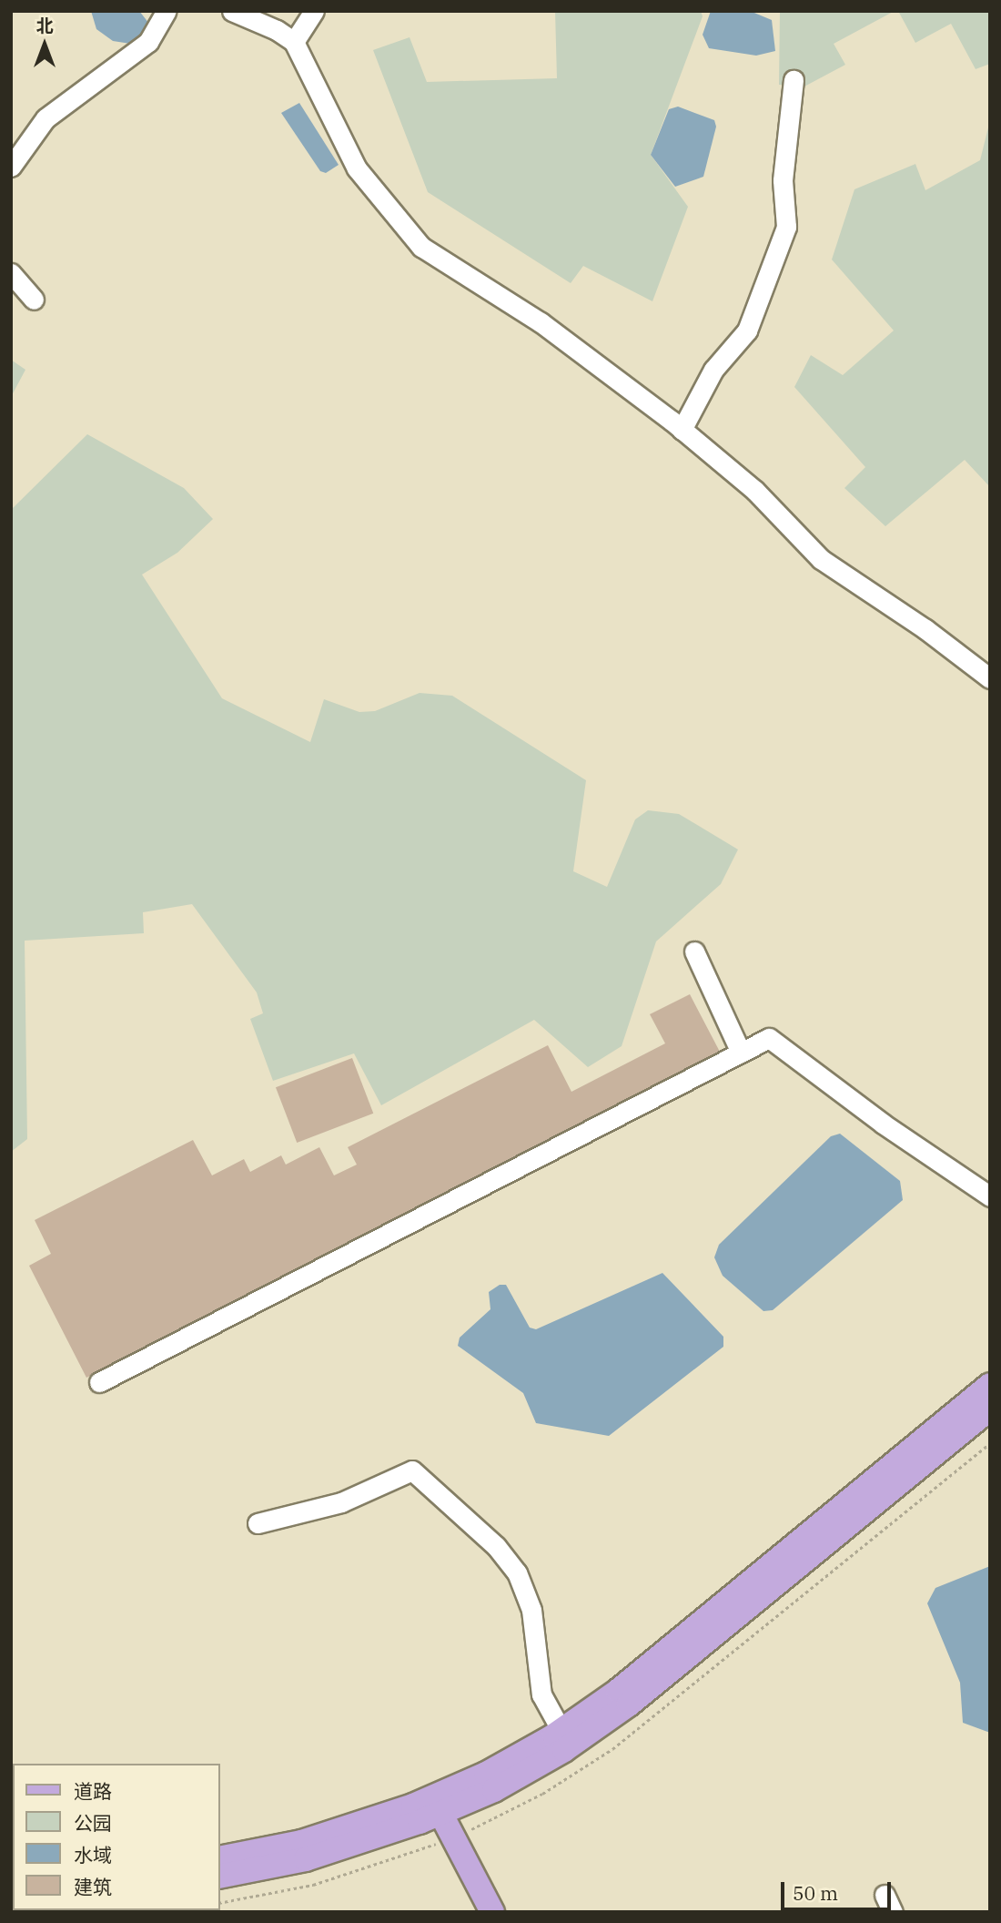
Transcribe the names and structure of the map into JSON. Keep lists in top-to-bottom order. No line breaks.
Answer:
{"legend":["道路","公园","水域","建筑"],"scale_bar":"50 m","north":"top"}
